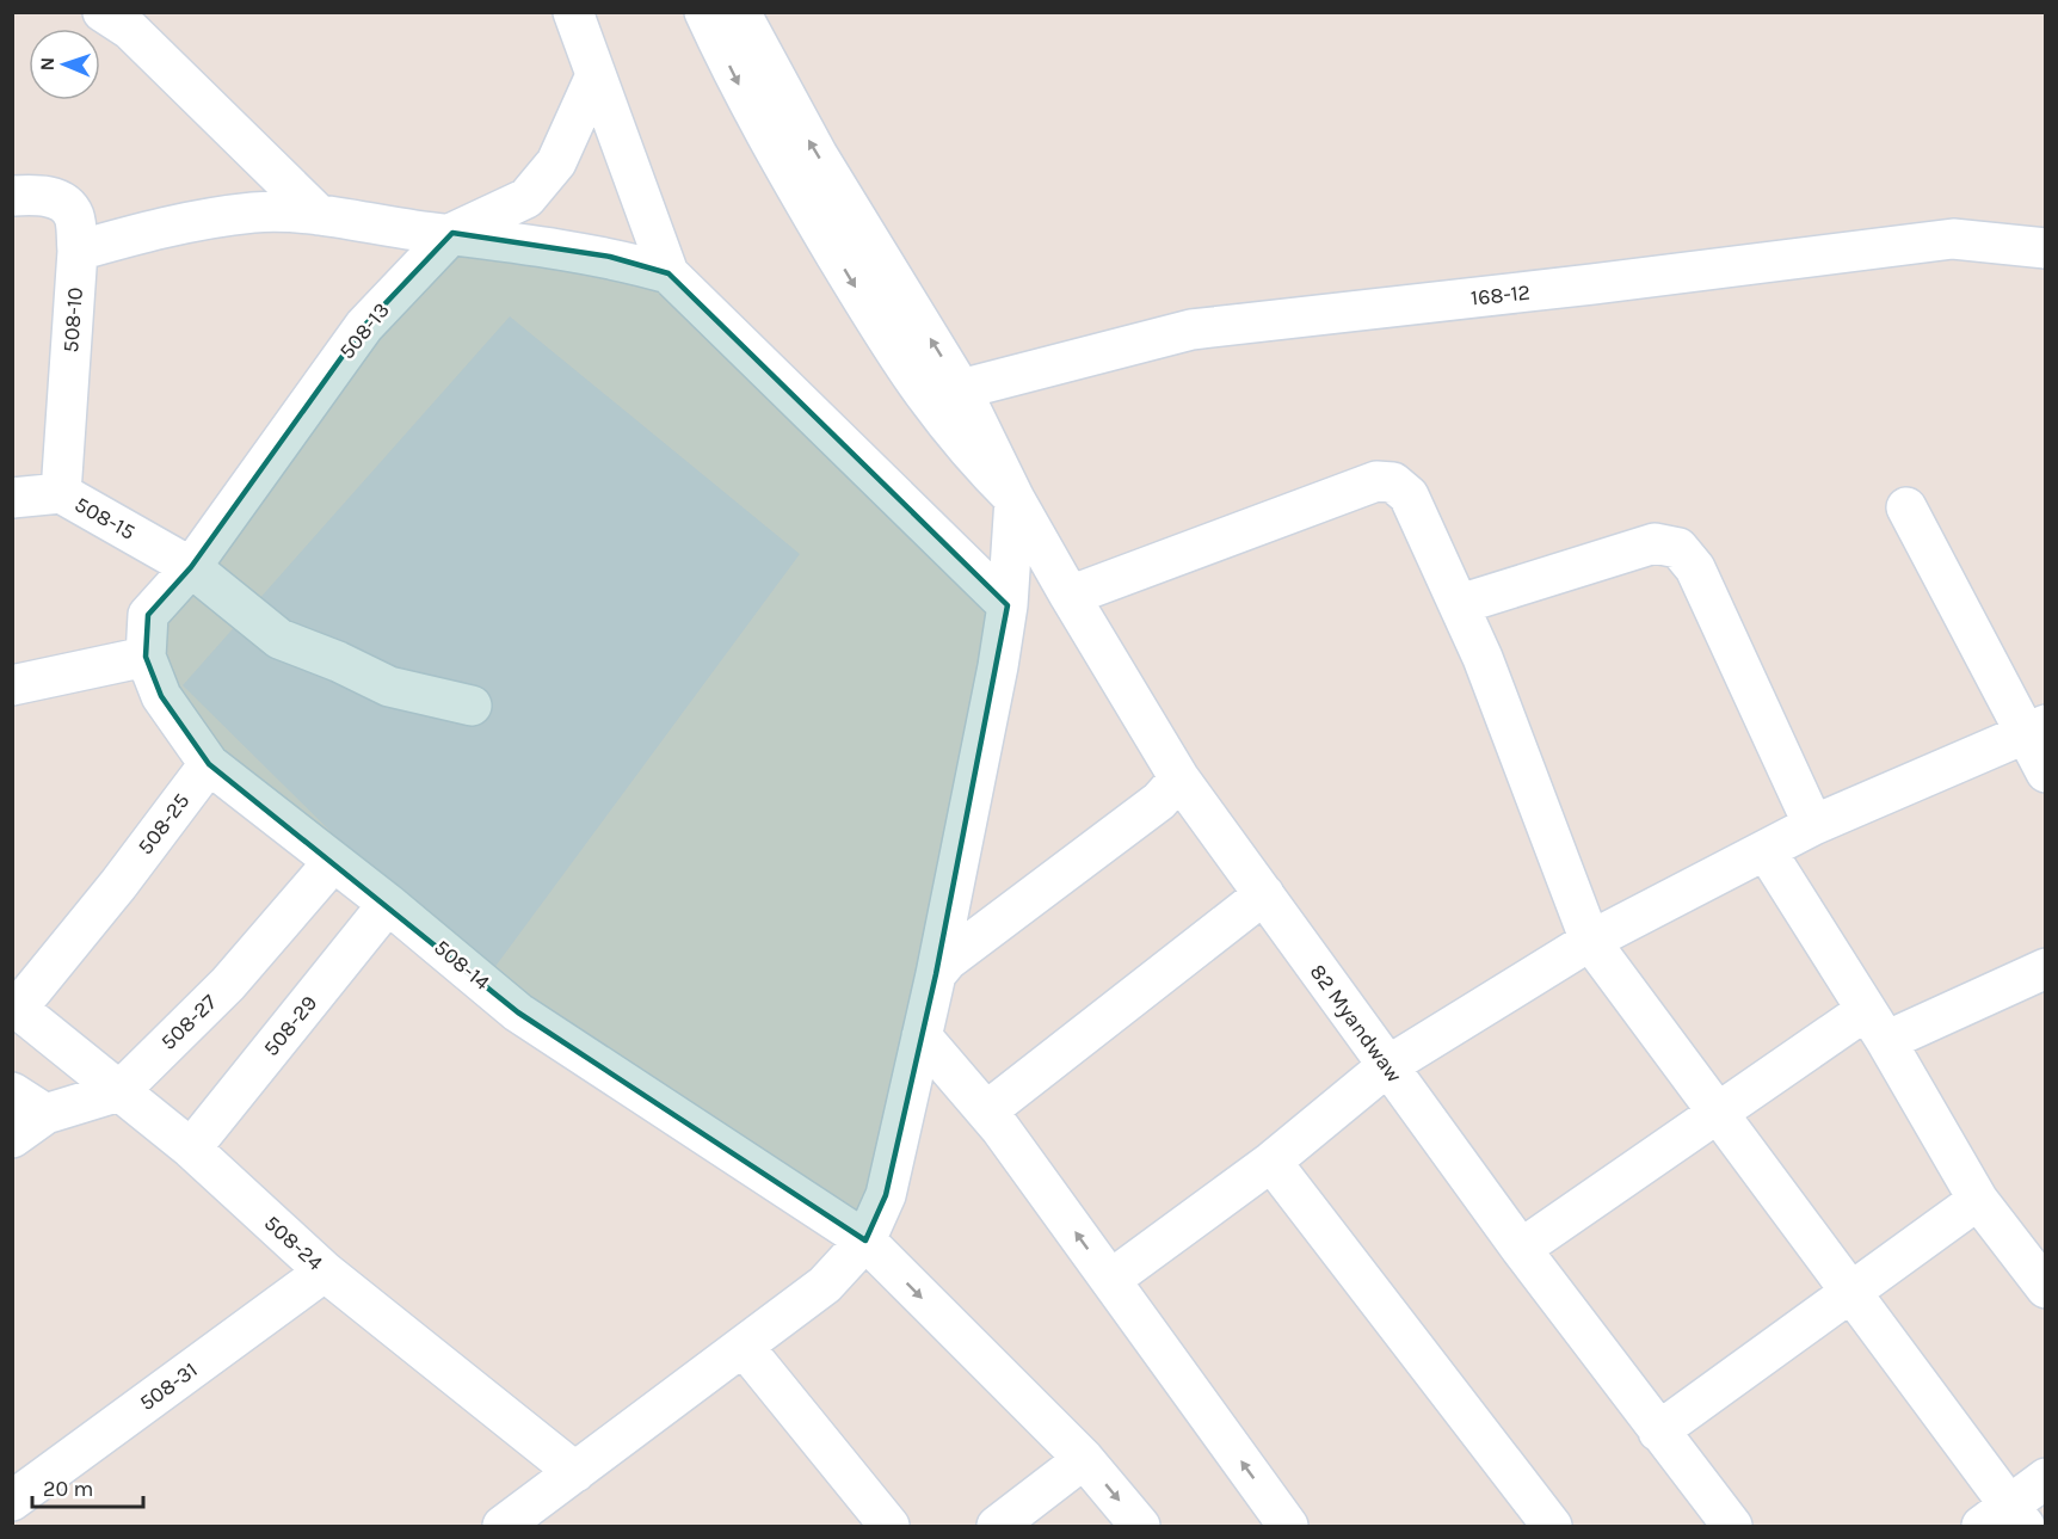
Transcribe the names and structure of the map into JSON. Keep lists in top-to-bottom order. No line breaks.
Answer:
{"streets":{"street":["168-12","508-10","508-13","508-15","508-25","508-14","508-27","82 Myandwaw","508-29","508-24","508-31"]},"crossings":[["508-10","508-15"],["508-13","508-15"],["508-13","508-14"],["508-25","508-14"],["508-25","508-24"],["508-14","508-27"],["508-14","508-29"],["508-27","508-24"],["508-29","508-24"],["508-24","508-31"]],"scale_bar":"20 m","north":"left"}
